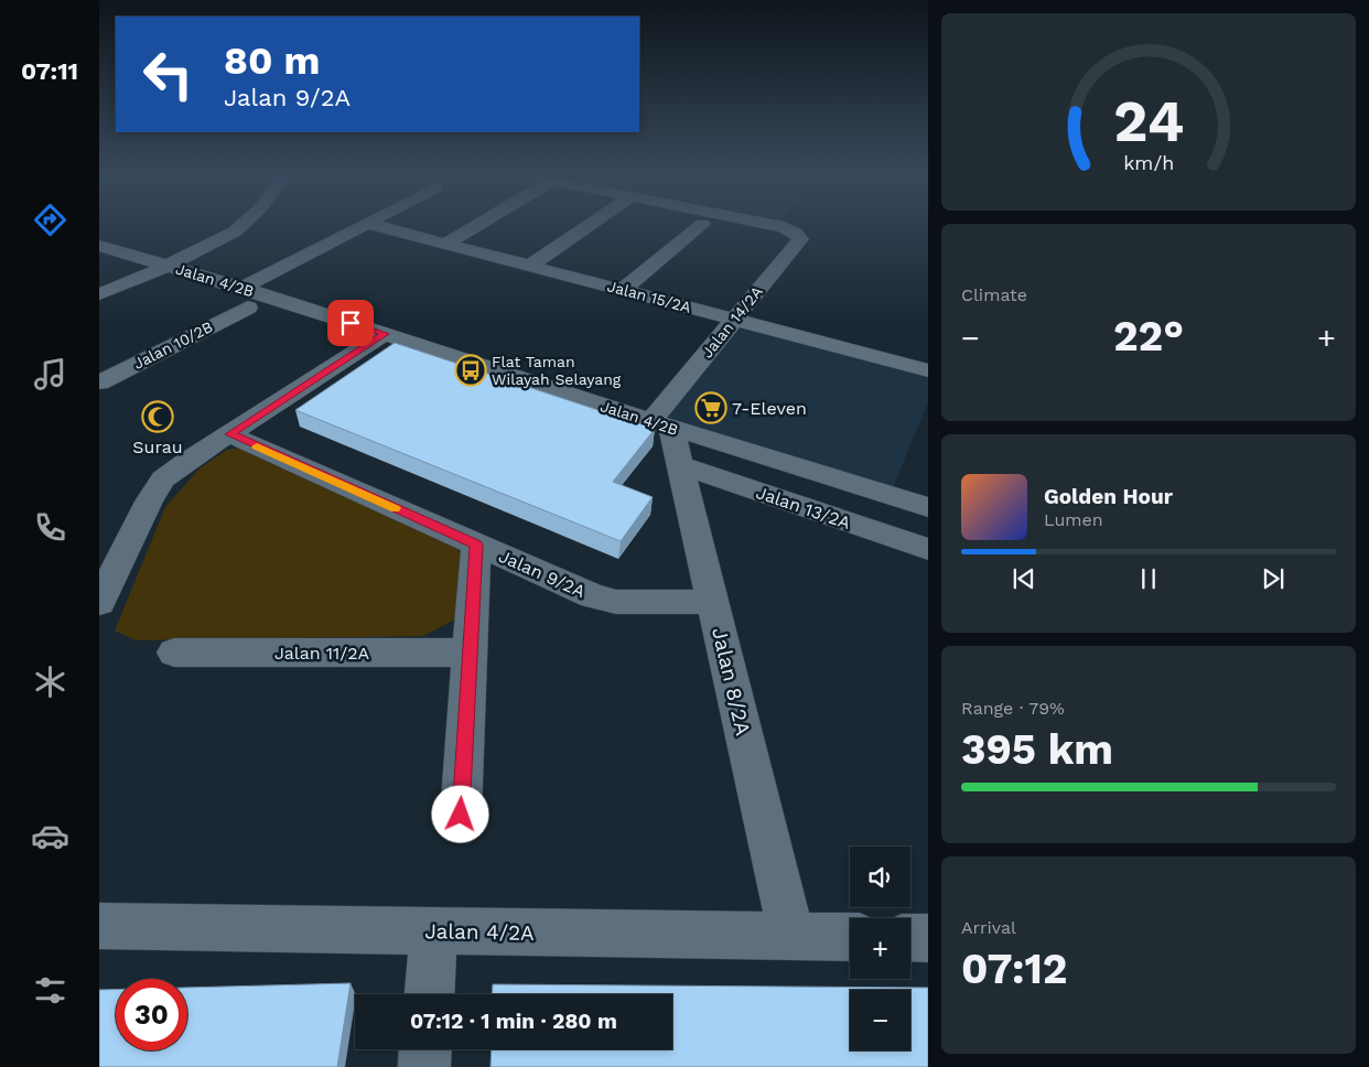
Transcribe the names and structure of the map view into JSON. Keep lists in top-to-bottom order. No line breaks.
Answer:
{"streets":{"street":["Jalan 4/2B","Jalan 15/2A","Jalan 14/2A","Jalan 10/2B","Jalan 13/2A","Jalan 9/2A","Jalan 11/2A","Jalan 8/2A","Jalan 4/2A"]},"crossings":[["Jalan 4/2B","Jalan 14/2A"],["Jalan 4/2B","Jalan 10/2B"],["Jalan 4/2B","Jalan 8/2A"],["Jalan 15/2A","Jalan 14/2A"],["Jalan 14/2A","Jalan 8/2A"],["Jalan 13/2A","Jalan 8/2A"],["Jalan 9/2A","Jalan 8/2A"],["Jalan 8/2A","Jalan 4/2A"]],"places":{"bus stop":["Flat Taman Wilayah Selayang"],"supermarket":["7-Eleven"],"mosque":["Surau"]},"page":{"tabs":"07:11","turn":["80 m","Jalan 9/2A"],"tile":["Climate",["Range · 79%","395 km"],["Arrival","07:12"]],"heat":["−","22°","+"],"song":["Golden Hour","Lumen"],"map_buttons":["+","−"],"limit":"30","trip":"07:12 · 1 min · 280 m","gauge":["24","km/h"]}}
